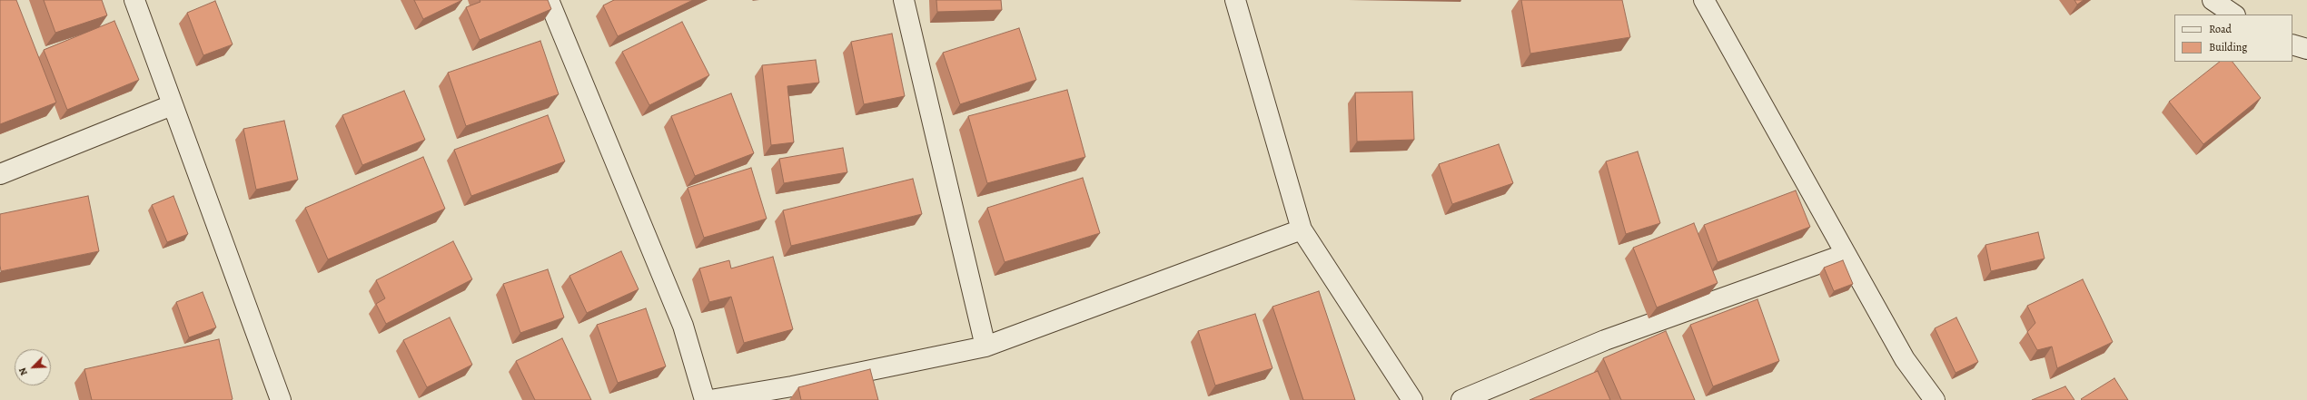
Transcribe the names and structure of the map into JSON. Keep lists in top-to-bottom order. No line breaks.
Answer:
{"legend":["Road","Building"],"north":"bottom left"}
